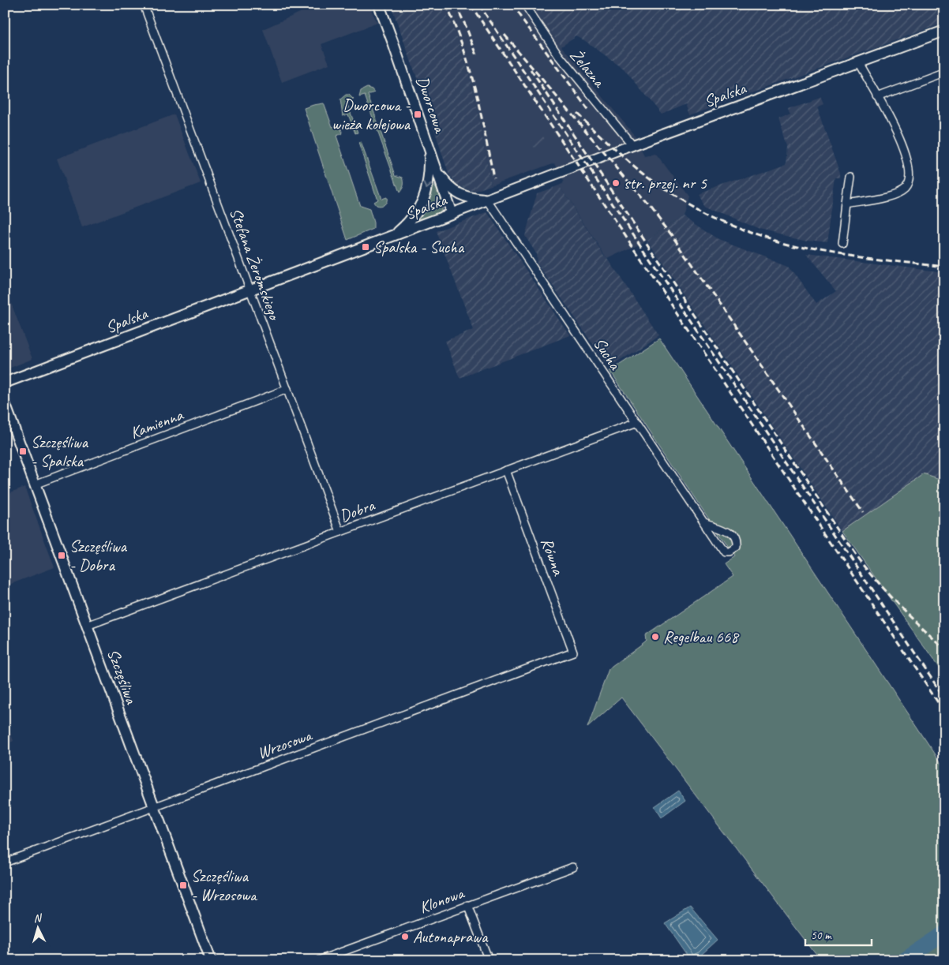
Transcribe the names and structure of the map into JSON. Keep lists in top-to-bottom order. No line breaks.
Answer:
{"streets":{"street":["Żelazna","Spalska","Dworcowa","Stefana Żeromskiego","Sucha","Kamienna","Dobra","Równa","Szczęśliwa","Wrzosowa","Klonowa"]},"crossings":[["Żelazna","Spalska"],["Spalska","Dworcowa"],["Spalska","Stefana Żeromskiego"],["Spalska","Sucha"],["Stefana Żeromskiego","Kamienna"],["Stefana Żeromskiego","Dobra"],["Sucha","Dobra"],["Kamienna","Szczęśliwa"],["Dobra","Równa"],["Dobra","Szczęśliwa"],["Równa","Wrzosowa"],["Szczęśliwa","Wrzosowa"]],"places":{"transit":["Dworcowa - wieża kolejowa","Spalska - Sucha","Szczęśliwa - Spalska","Szczęśliwa - Dobra","Szczęśliwa - Wrzosowa"],"other":["str. przej. nr 5","Regelbau 668","Autonaprawa"]},"scale_bar":"50 m","north":"top"}
